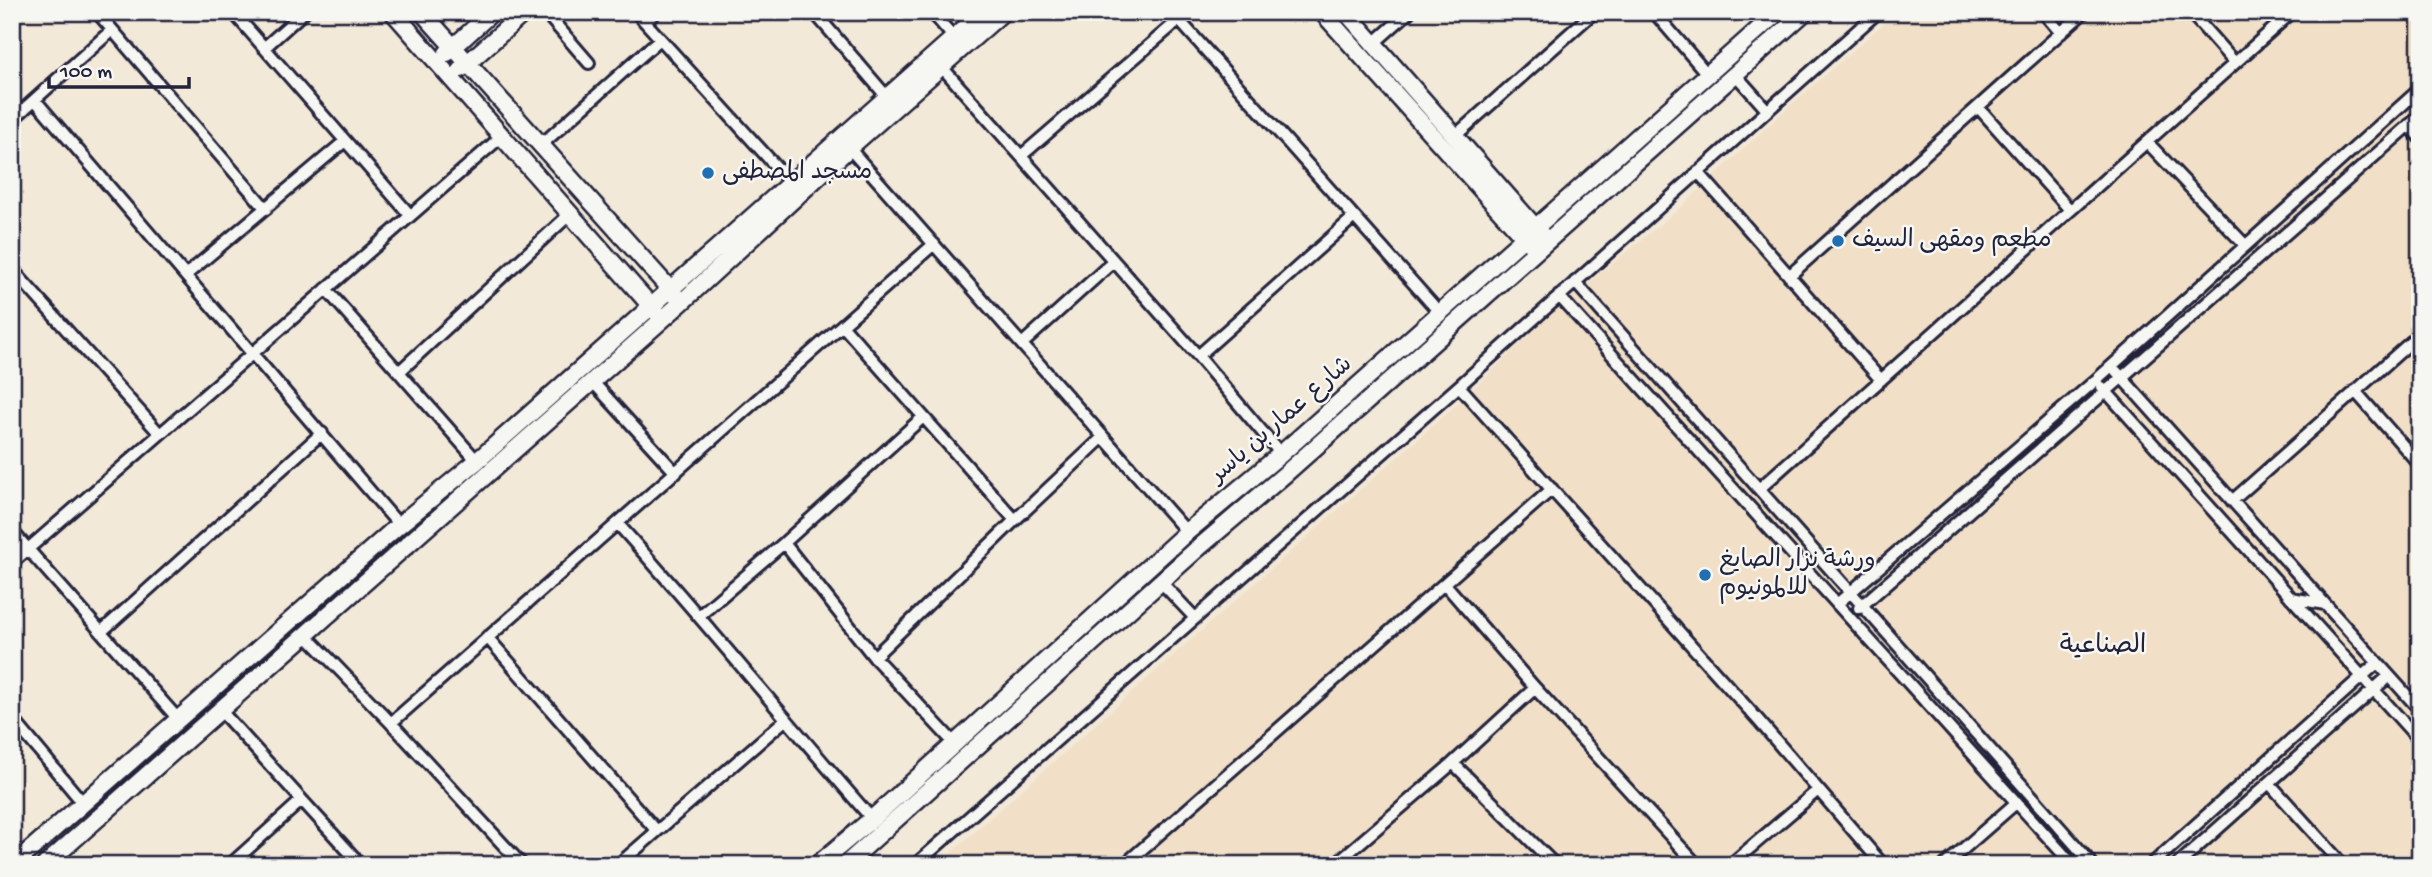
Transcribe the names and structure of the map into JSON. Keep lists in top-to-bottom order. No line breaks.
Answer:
{"streets":{"street":["شارع عمار بن ياسر"]},"districts":["الصناعية"],"places":["مسجد المصطفى","مطعم ومقهى السيف","ورشة نزار الصايغ للالمونيوم"],"scale_bar":"100 m"}
